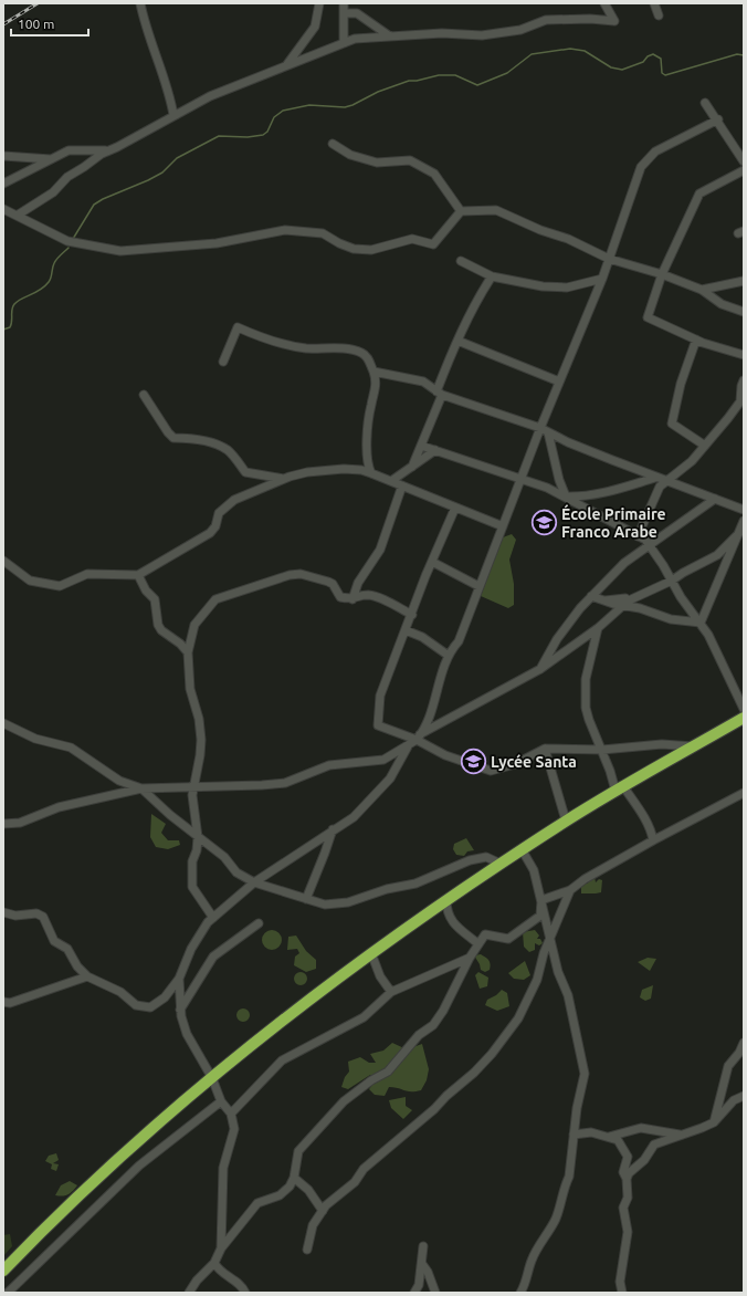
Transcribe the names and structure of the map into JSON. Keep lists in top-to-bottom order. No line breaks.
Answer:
{"places":{"school or university":["École Primaire Franco Arabe","Lycée Santa"]},"scale_bar":"100 m"}
